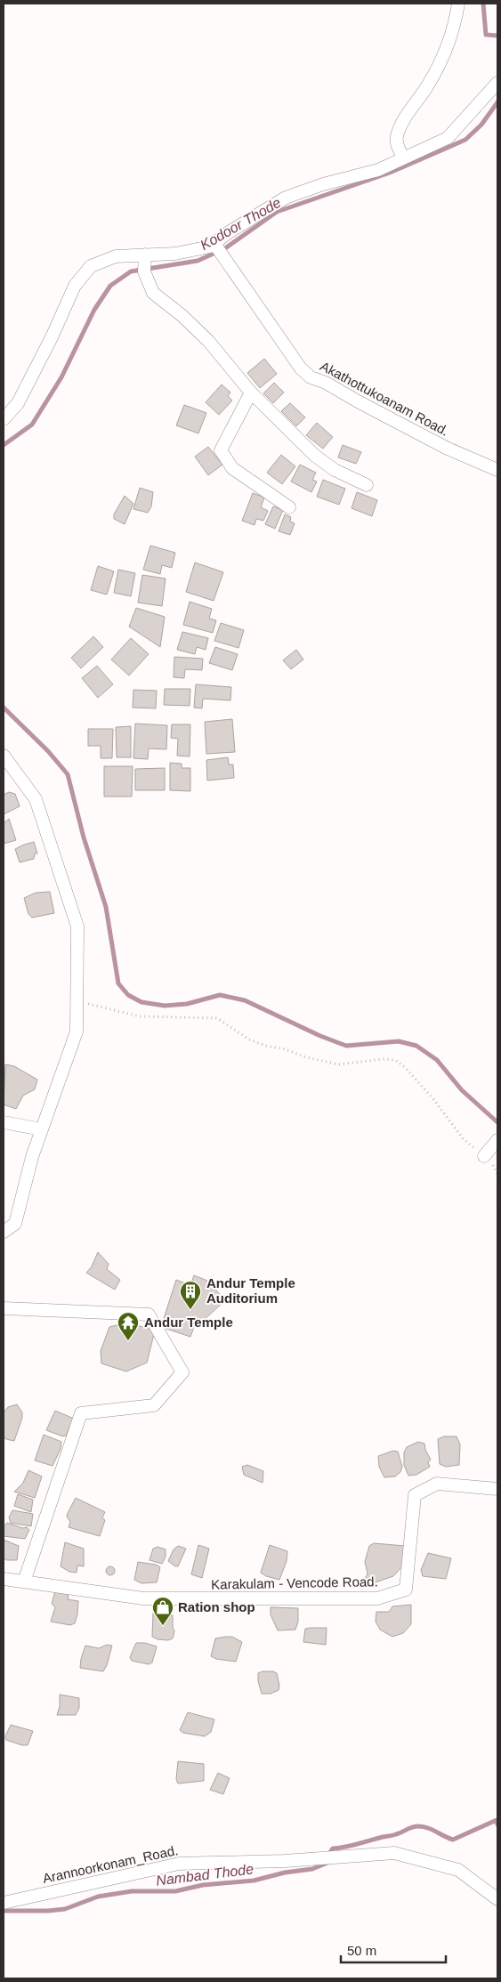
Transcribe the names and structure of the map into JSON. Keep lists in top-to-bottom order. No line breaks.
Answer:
{"streets":{"street":["Akathottukoanam Road.","Karakulam - Vencode Road.","Arannoorkonam_Road."]},"water":["Kodoor Thode","Nambad Thode"],"places":{"building":["Andur Temple Auditorium"],"temple":["Andur Temple"],"shop":["Ration shop"]},"scale_bar":"50 m"}
